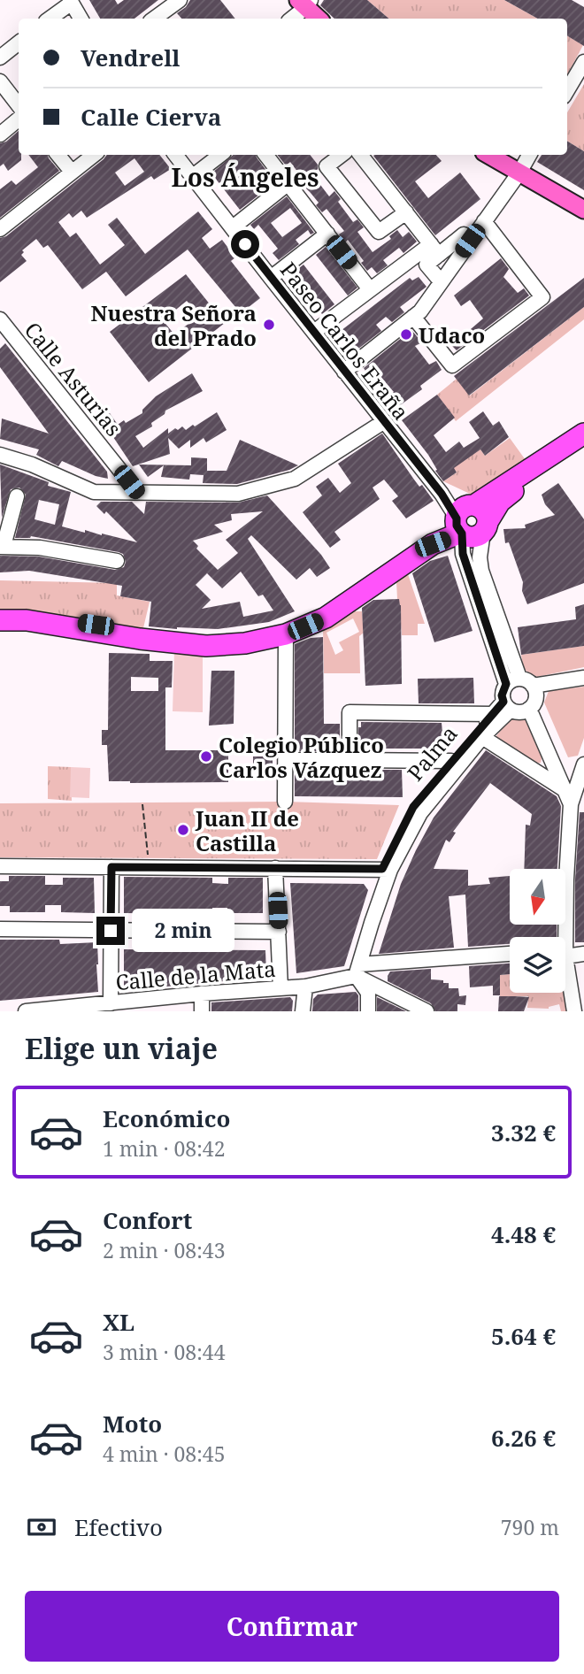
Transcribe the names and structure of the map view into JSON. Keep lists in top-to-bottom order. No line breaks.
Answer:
{"streets":{"street":["Paseo Carlos Eraña","Calle Asturias","Palma","Calle de la Mata"]},"crossings":[["Palma","Calle de la Mata"]],"districts":["Los Ángeles"],"places":["Nuestra Señora del Prado","Udaco","Colegio Público Carlos Vázquez","Juan II de Castilla"],"north":"bottom","page":{"banner":["Vendrell","Calle Cierva"],"bubble":"2 min","heading":"Elige un viaje","list":[{"name":"Económico","note":"1 min · 08:42","value":"3.32 €"},{"name":"Confort","note":"2 min · 08:43","value":"4.48 €"},{"name":"XL","note":"3 min · 08:44","value":"5.64 €"},{"name":"Moto","note":"4 min · 08:45","value":"6.26 €"}],"pay":["Efectivo","790 m"],"buttons":"Confirmar"}}
